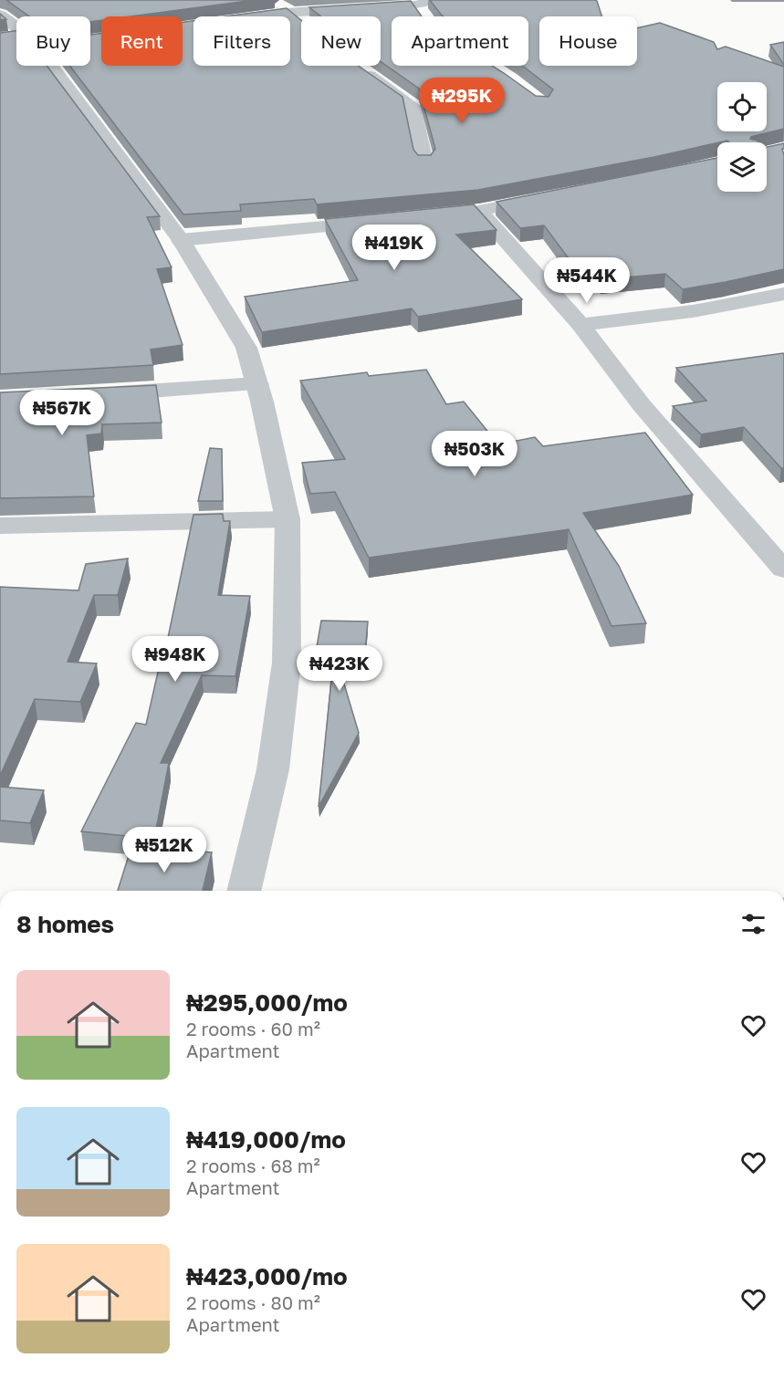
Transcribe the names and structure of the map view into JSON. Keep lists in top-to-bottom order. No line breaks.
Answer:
{"page":{"chip":["Buy","Rent","Filters","New","Apartment","House"],"price":["₦295K","₦419K","₦544K","₦567K","₦503K","₦948K","₦423K","₦512K"],"heading":"8 homes","list":[{"name":"₦295,000/mo","note":"2 rooms · 60 m² · Apartment"},{"name":"₦419,000/mo","note":"2 rooms · 68 m² · Apartment"},{"name":"₦423,000/mo","note":"2 rooms · 80 m² · Apartment"}]}}
